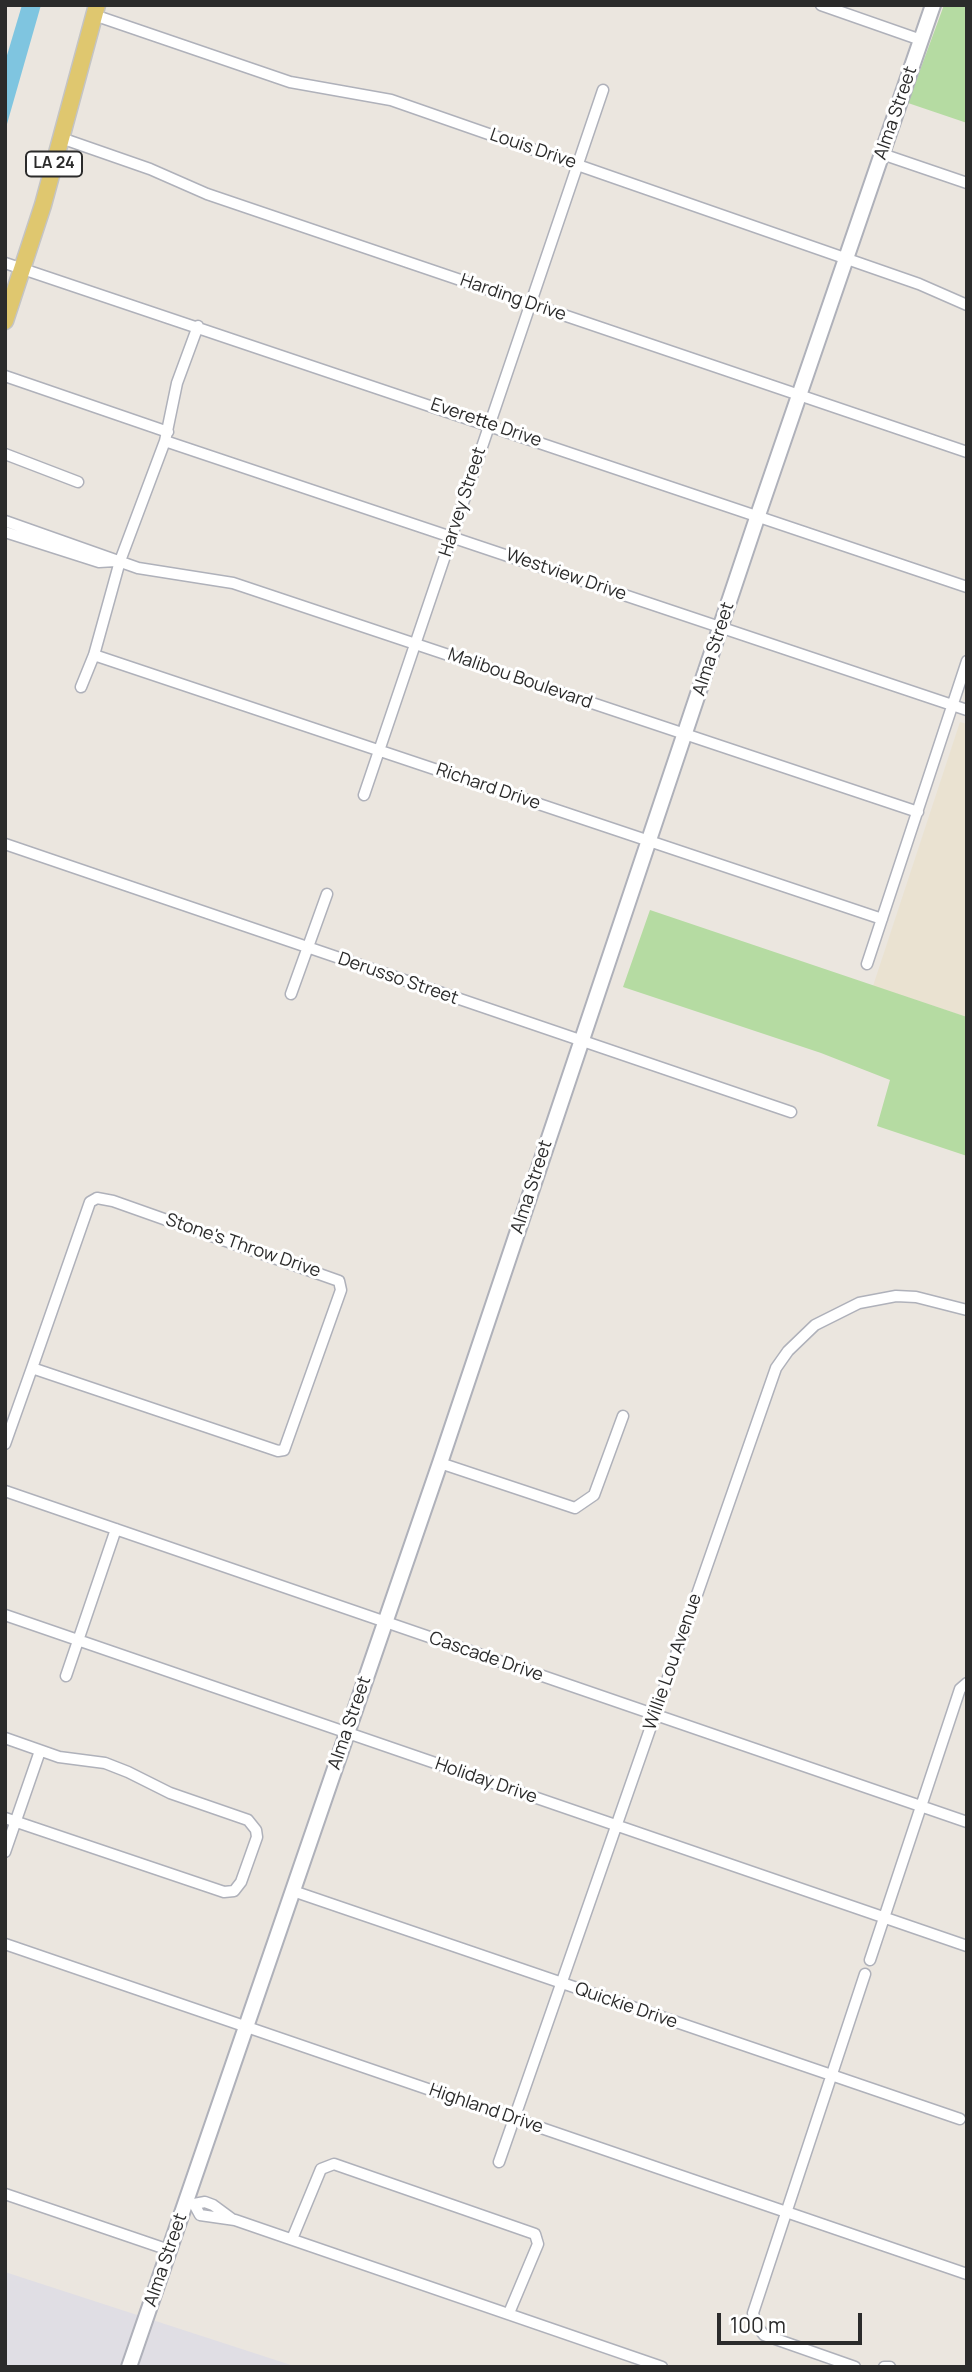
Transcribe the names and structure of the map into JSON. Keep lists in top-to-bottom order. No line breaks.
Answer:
{"streets":{"main road":["LA 24"],"street":["Alma Street","Louis Drive","Harding Drive","Everette Drive","Harvey Street","Westview Drive","Malibou Boulevard","Richard Drive","Derusso Street","Stone's Throw Drive","Cascade Drive","Willie Lou Avenue","Holiday Drive","Quickie Drive","Highland Drive"]},"crossings":[["Alma Street","Louis Drive"],["Alma Street","Harding Drive"],["Alma Street","Everette Drive"],["Alma Street","Westview Drive"],["Alma Street","Malibou Boulevard"],["Alma Street","Richard Drive"],["Alma Street","Derusso Street"],["Alma Street","Cascade Drive"],["Alma Street","Holiday Drive"],["Alma Street","Quickie Drive"],["Alma Street","Highland Drive"],["Louis Drive","LA 24"],["Louis Drive","Harvey Street"],["LA 24","Harding Drive"],["LA 24","Everette Drive"],["Harding Drive","Harvey Street"],["Everette Drive","Harvey Street"],["Harvey Street","Westview Drive"],["Harvey Street","Malibou Boulevard"],["Harvey Street","Richard Drive"],["Cascade Drive","Willie Lou Avenue"],["Willie Lou Avenue","Holiday Drive"],["Willie Lou Avenue","Quickie Drive"],["Willie Lou Avenue","Highland Drive"]],"scale_bar":"100 m"}
